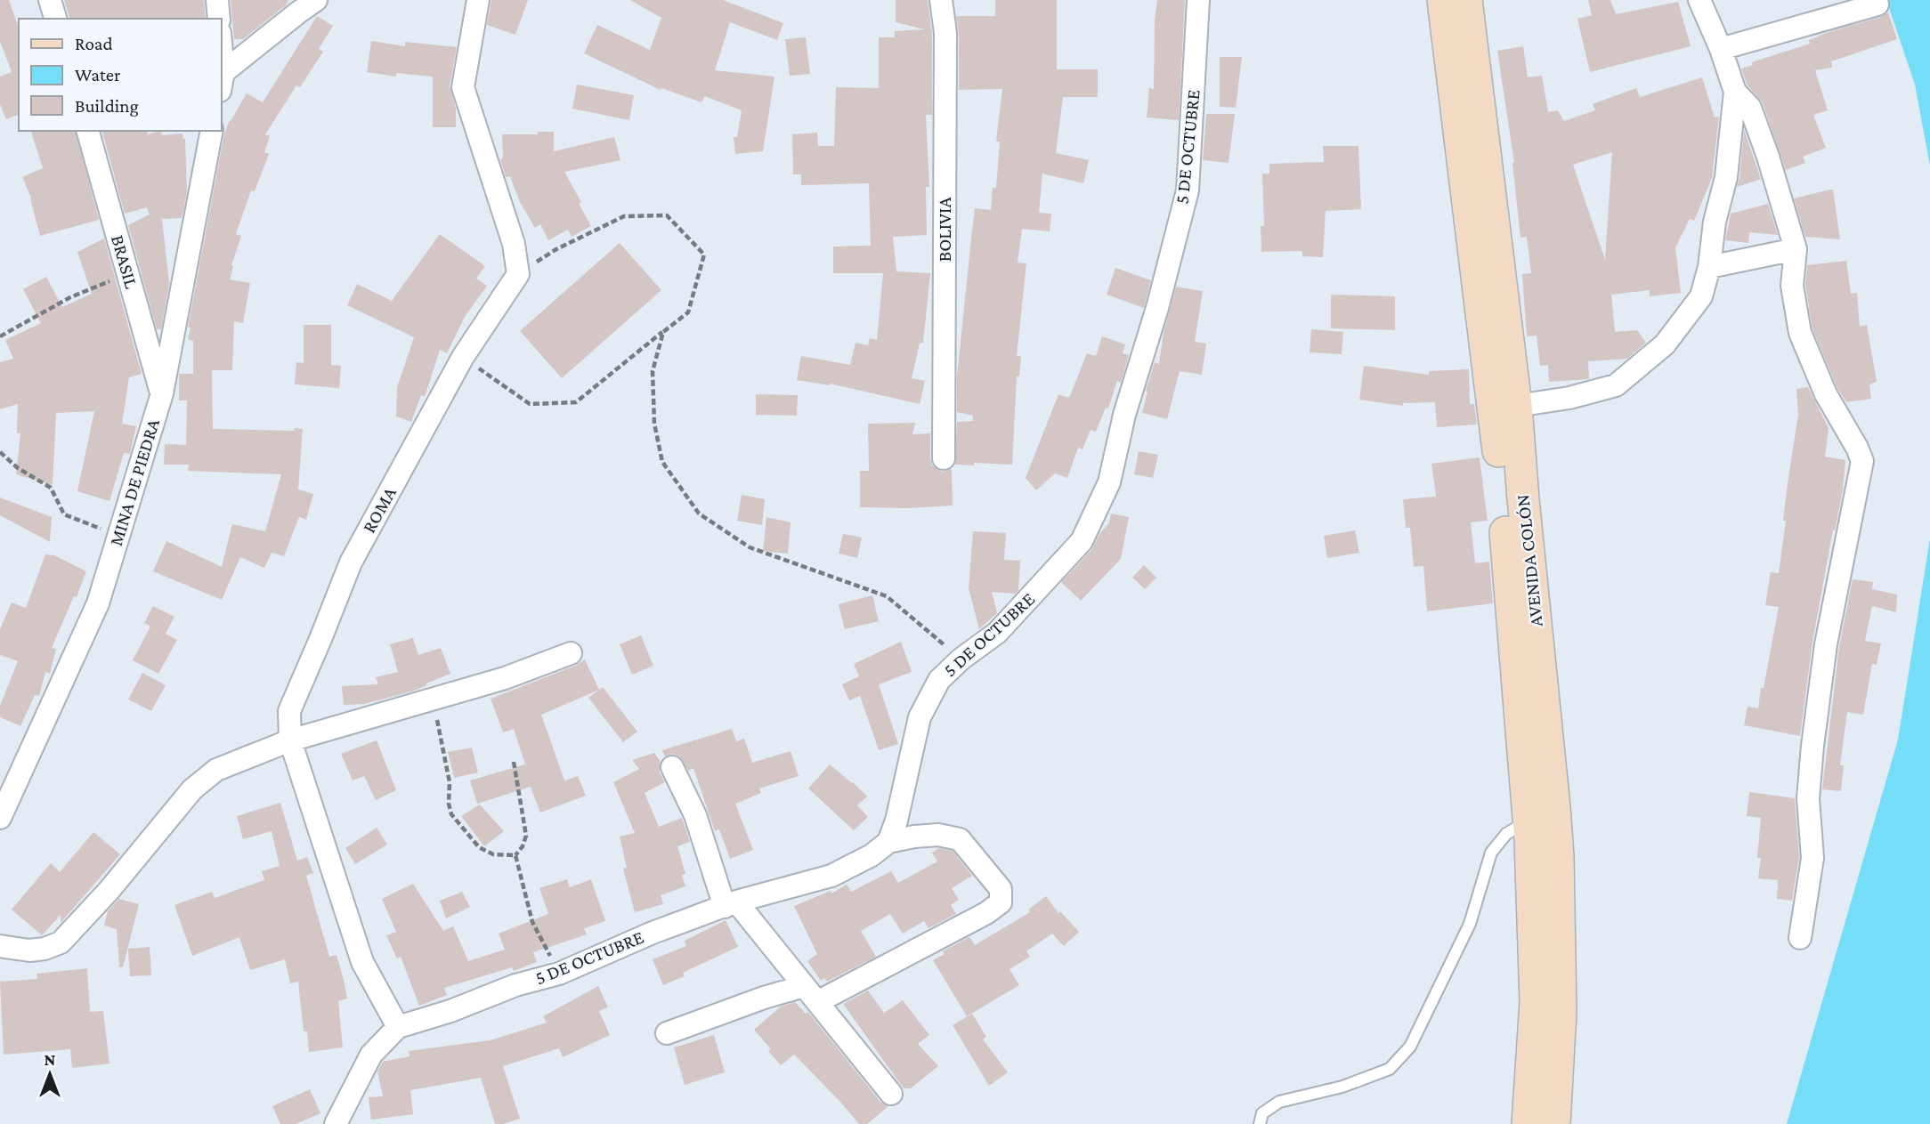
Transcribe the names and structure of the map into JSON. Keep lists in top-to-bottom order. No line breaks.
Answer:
{"streets":{"main road":["AVENIDA COLÓN"],"street":["5 DE OCTUBRE","BOLIVIA","BRASIL","MINA DE PIEDRA","ROMA"]},"crossings":[["5 DE OCTUBRE","ROMA"],["BRASIL","MINA DE PIEDRA"]],"legend":["Road","Water","Building"],"north":"top"}
